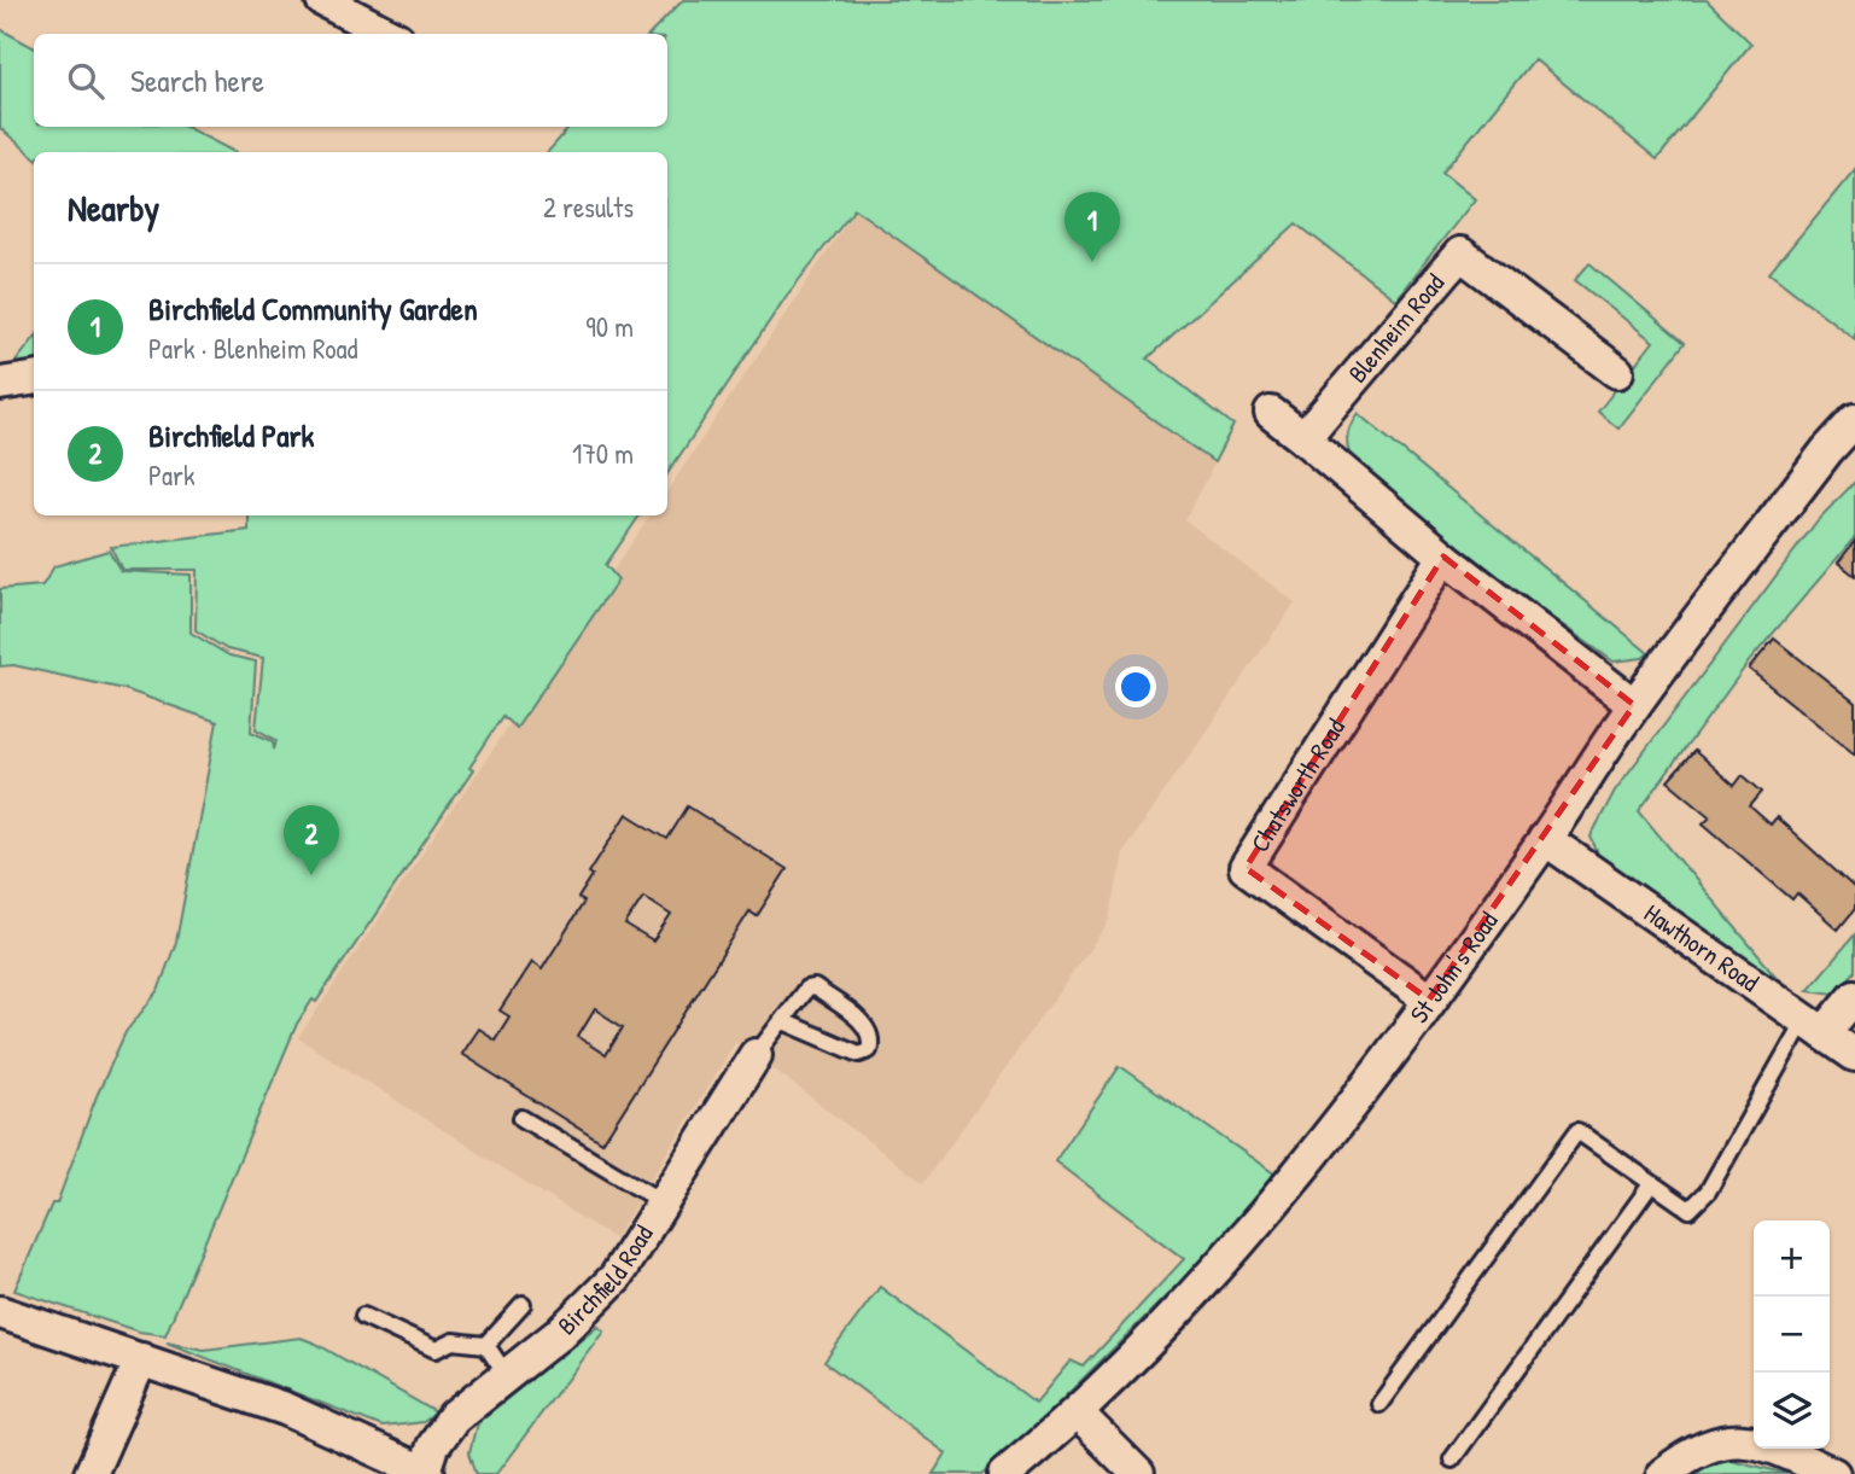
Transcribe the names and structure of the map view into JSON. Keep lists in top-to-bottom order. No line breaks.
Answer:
{"streets":{"street":["Blenheim Road","Chatsworth Road","Hawthorn Road","St John's Road","Birchfield Road"]},"crossings":[["Chatsworth Road","St John's Road"],["Hawthorn Road","St John's Road"]],"page":{"search":"Search here","heading":["Nearby","2 results"],"pins":["1","2"],"list":[{"mark":"1","name":"Birchfield Community Garden","note":"Park · Blenheim Road","value":"90 m"},{"mark":"2","name":"Birchfield Park","note":"Park","value":"170 m"}],"map_buttons":["+","−"]}}
